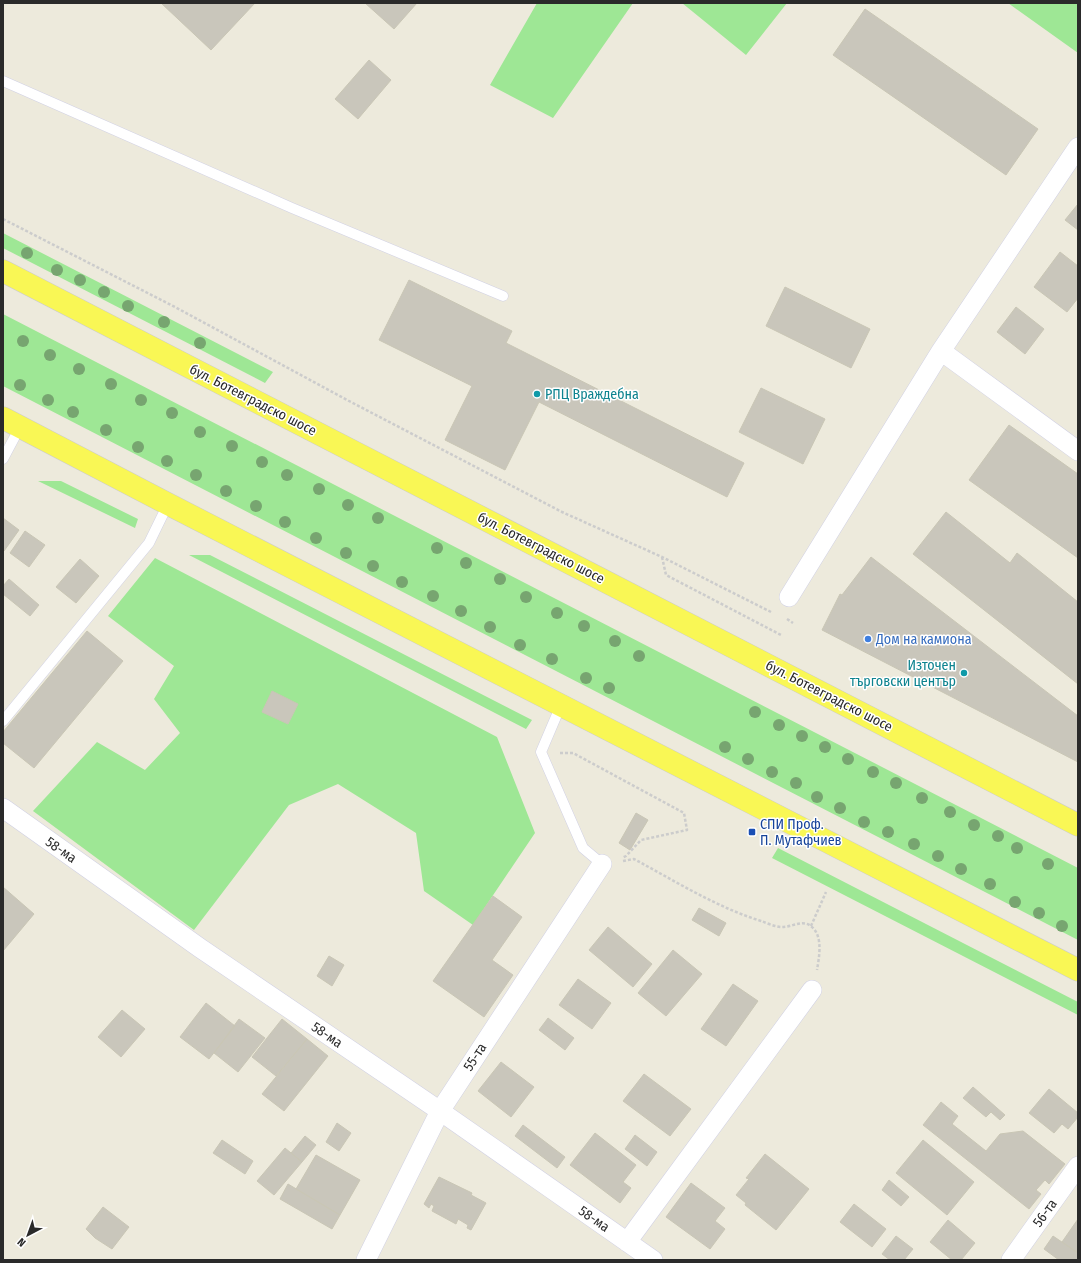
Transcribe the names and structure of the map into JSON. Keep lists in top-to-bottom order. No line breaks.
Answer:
{"streets":{"main road":["бул. Ботевградско шосе"],"street":["58-ма","55-та","56-та"]},"crossings":[["58-ма","55-та"]],"places":{"other":["РПЦ Враждебна","Дом на камиона","Източен търговски център"],"transit":["СПИ Проф. П. Мутафчиев"]},"north":"bottom left"}
